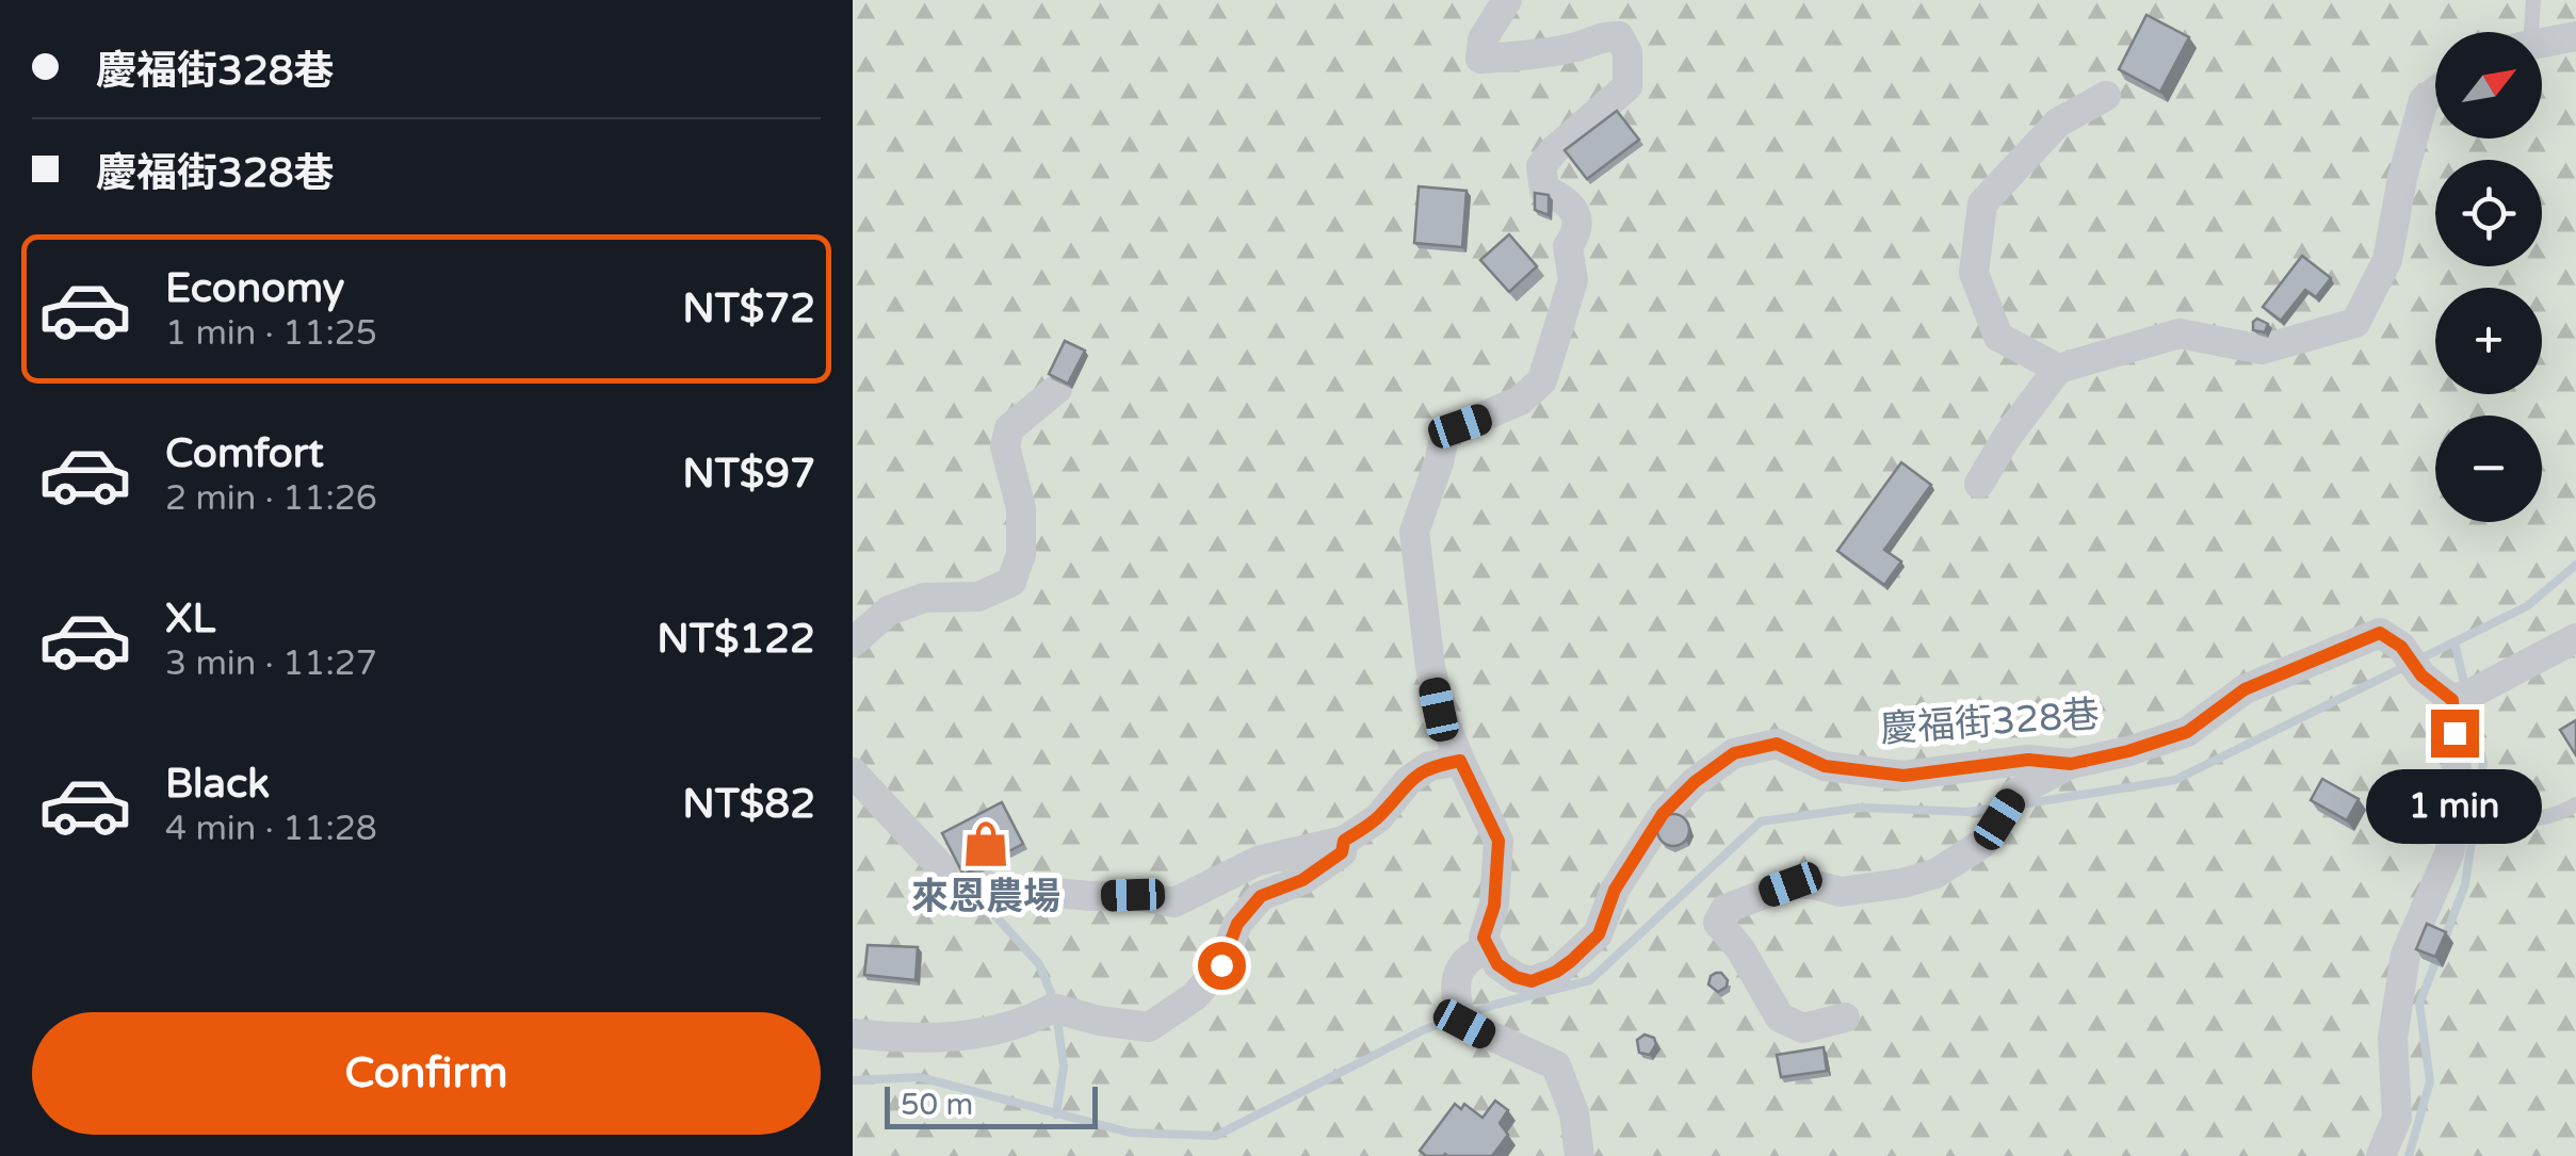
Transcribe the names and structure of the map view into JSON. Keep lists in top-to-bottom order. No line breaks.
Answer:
{"streets":{"street":["慶福街328巷"]},"places":{"shop":["來恩農場"]},"scale_bar":"50 m","north":"top right","page":{"banner":["慶福街328巷","慶福街328巷"],"map_buttons":["+","−"],"list":[{"name":"Economy","note":"1 min · 11:25","value":"NT$72"},{"name":"Comfort","note":"2 min · 11:26","value":"NT$97"},{"name":"XL","note":"3 min · 11:27","value":"NT$122"},{"name":"Black","note":"4 min · 11:28","value":"NT$82"}],"bubble":"1 min","buttons":"Confirm","scale":"50 m"}}
